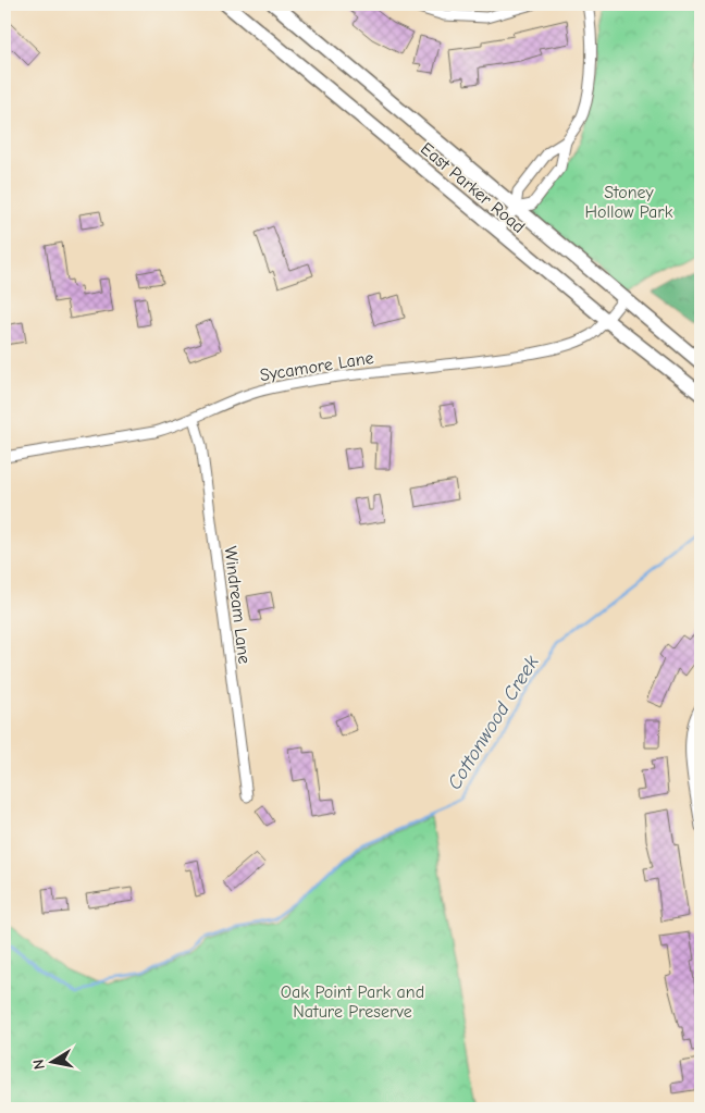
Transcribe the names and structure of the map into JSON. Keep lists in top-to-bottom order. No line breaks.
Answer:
{"streets":{"main road":["East Parker Road"],"street":["Sycamore Lane","Windream Lane"]},"crossings":[["East Parker Road","Sycamore Lane"],["Sycamore Lane","Windream Lane"]],"water":["Cottonwood Creek"],"parks":["Stoney Hollow Park","Oak Point Park and Nature Preserve"],"north":"left"}
